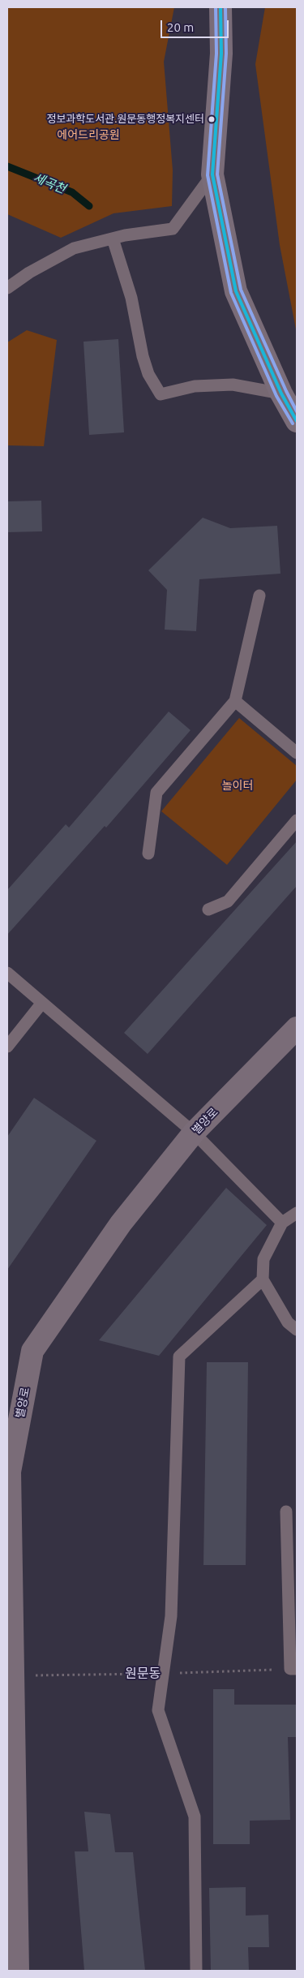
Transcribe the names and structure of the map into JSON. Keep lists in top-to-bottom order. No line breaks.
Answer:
{"streets":{"street":["별양로"]},"districts":["원문동"],"water":["세곡천"],"parks":["에어드리공원","놀이터"],"places":["정보과학도서관.원문동행정복지센터"],"scale_bar":"20 m"}
